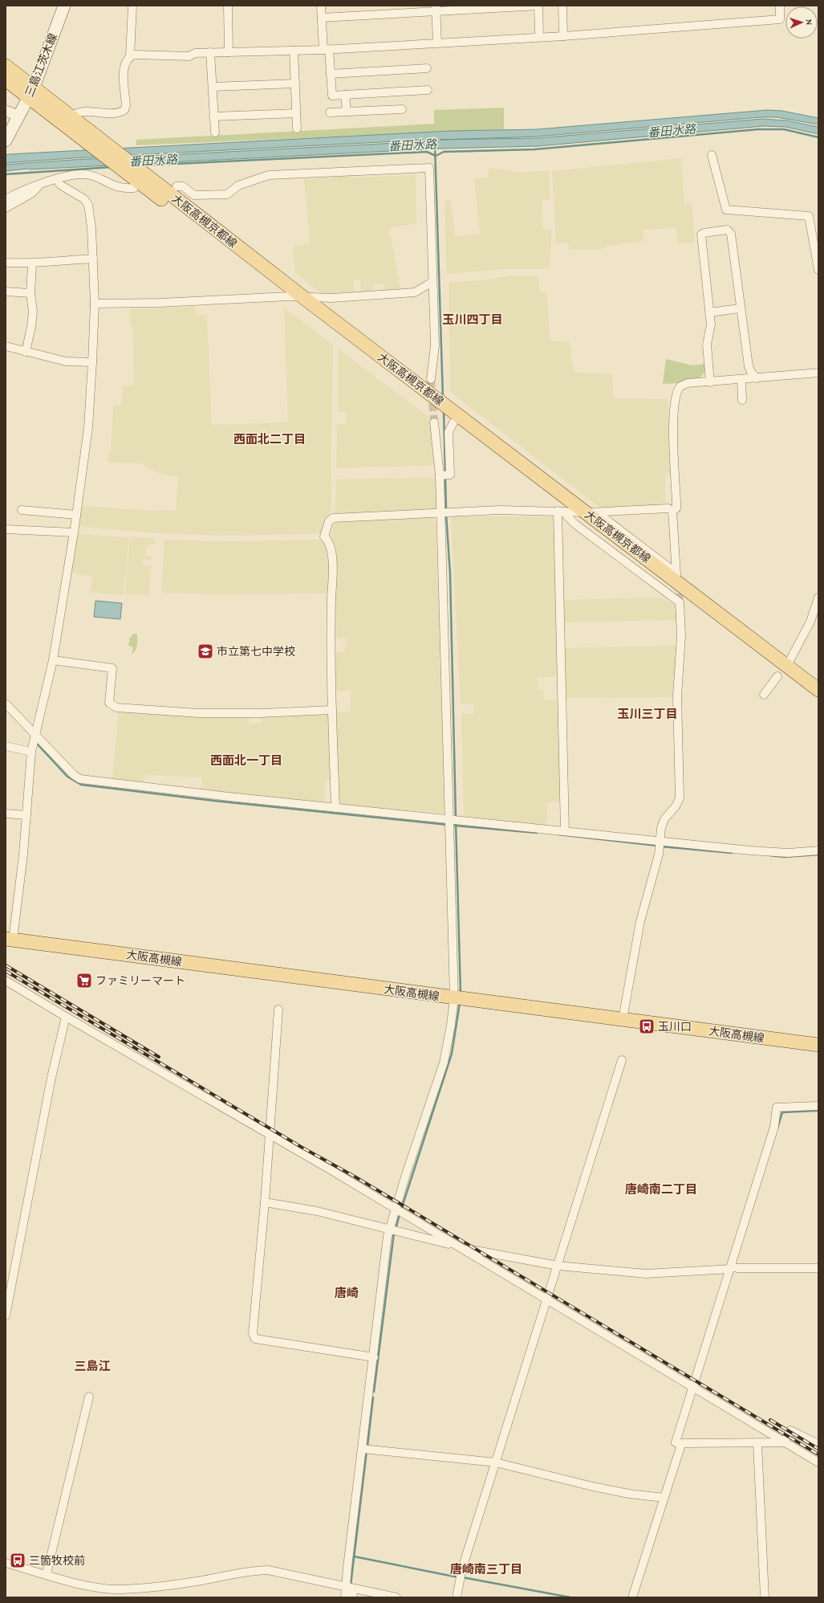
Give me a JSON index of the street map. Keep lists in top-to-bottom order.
{
  "streets": {
    "main road": ["三島江茨木線", "大阪高槻京都線", "大阪高槻線"]
  },
  "crossings": [
    ["三島江茨木線", "大阪高槻京都線"]
  ],
  "districts": [
    "玉川四丁目",
    "西面北二丁目",
    "玉川三丁目",
    "西面北一丁目",
    "唐崎南二丁目",
    "唐崎",
    "三島江",
    "唐崎南三丁目"
  ],
  "water": ["番田水路"],
  "places": {
    "school or university": ["市立第七中学校"],
    "supermarket": ["ファミリーマート"],
    "bus stop": ["玉川口", "三箇牧校前"]
  },
  "north": "right"
}
